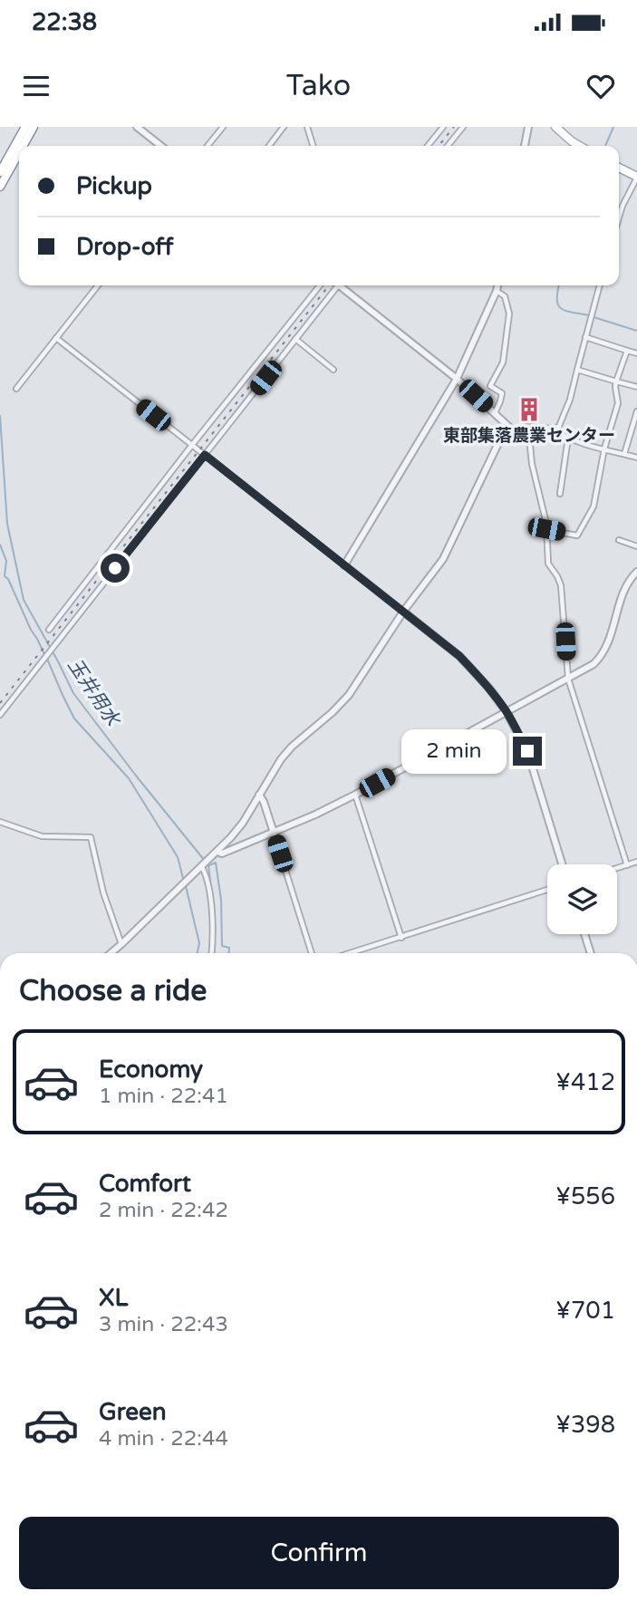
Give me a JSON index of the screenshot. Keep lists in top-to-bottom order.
{
  "water": ["玉井用水"],
  "places": {
    "building": ["東部集落農業センター"]
  },
  "page": {
    "status": "22:38",
    "header": "Tako",
    "banner": ["Pickup", "Drop-off"],
    "bubble": "2 min",
    "heading": "Choose a ride",
    "list": [
      {
        "name": "Economy",
        "note": "1 min · 22:41",
        "value": "¥412"
      },
      {
        "name": "Comfort",
        "note": "2 min · 22:42",
        "value": "¥556"
      },
      {
        "name": "XL",
        "note": "3 min · 22:43",
        "value": "¥701"
      },
      {
        "name": "Green",
        "note": "4 min · 22:44",
        "value": "¥398"
      }
    ],
    "buttons": "Confirm"
  }
}
